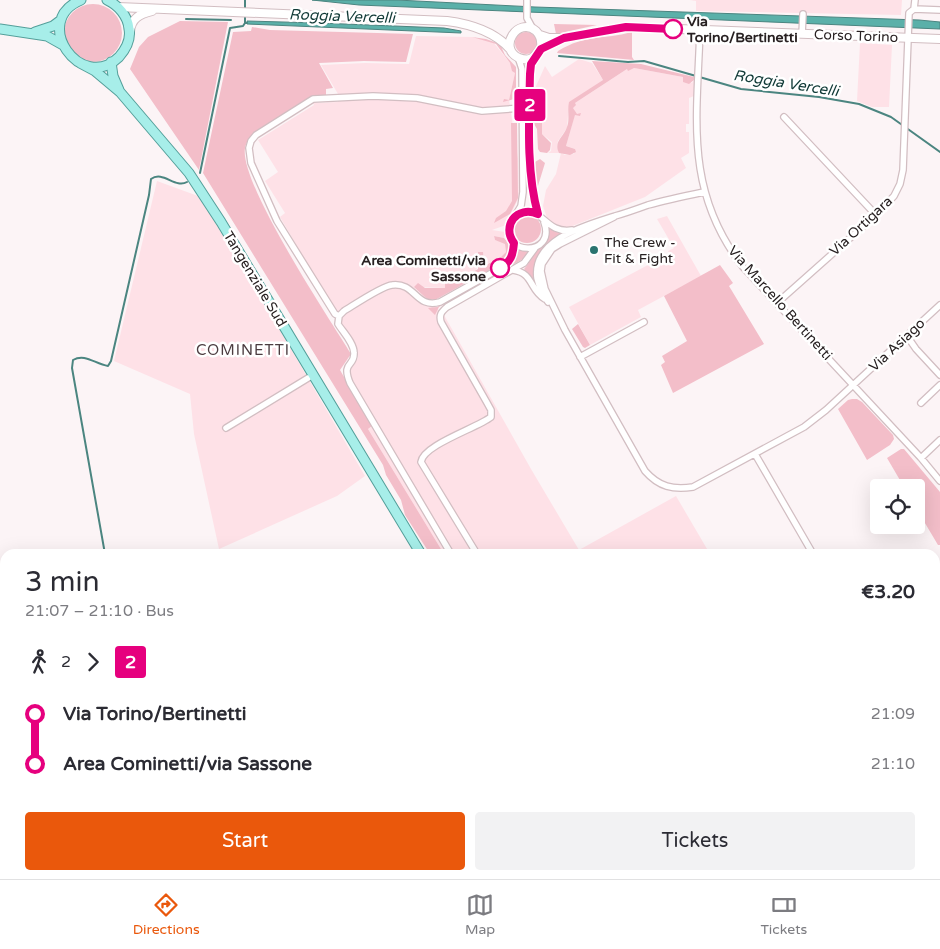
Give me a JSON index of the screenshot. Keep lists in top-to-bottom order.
{
  "streets": {
    "main road": ["Corso Torino", "Tangenziale Sud"],
    "street": ["Via Ortigara", "Via Marcello Bertinetti", "Via Asiago"]
  },
  "crossings": [
    ["Corso Torino", "Via Ortigara"],
    ["Corso Torino", "Via Marcello Bertinetti"],
    ["Via Ortigara", "Via Marcello Bertinetti"],
    ["Via Marcello Bertinetti", "Via Asiago"]
  ],
  "districts": ["COMINETTI"],
  "water": ["Roggia Vercelli"],
  "places": ["Via Torino/Bertinetti", "The Crew - Fit & Fight", "Area Cominetti/via Sassone"],
  "lines": ["bus line 2"],
  "page": {
    "on_map": "2",
    "heading": ["3 min", "21:07 – 21:10 · Bus", "€3.20"],
    "legs": ["2", "2"],
    "list": [
      {
        "name": "Via Torino/Bertinetti",
        "value": "21:09"
      },
      {
        "name": "Area Cominetti/via Sassone",
        "value": "21:10"
      }
    ],
    "buttons": ["Start", "Tickets"],
    "tabs": ["Directions", "Map", "Tickets"]
  }
}
